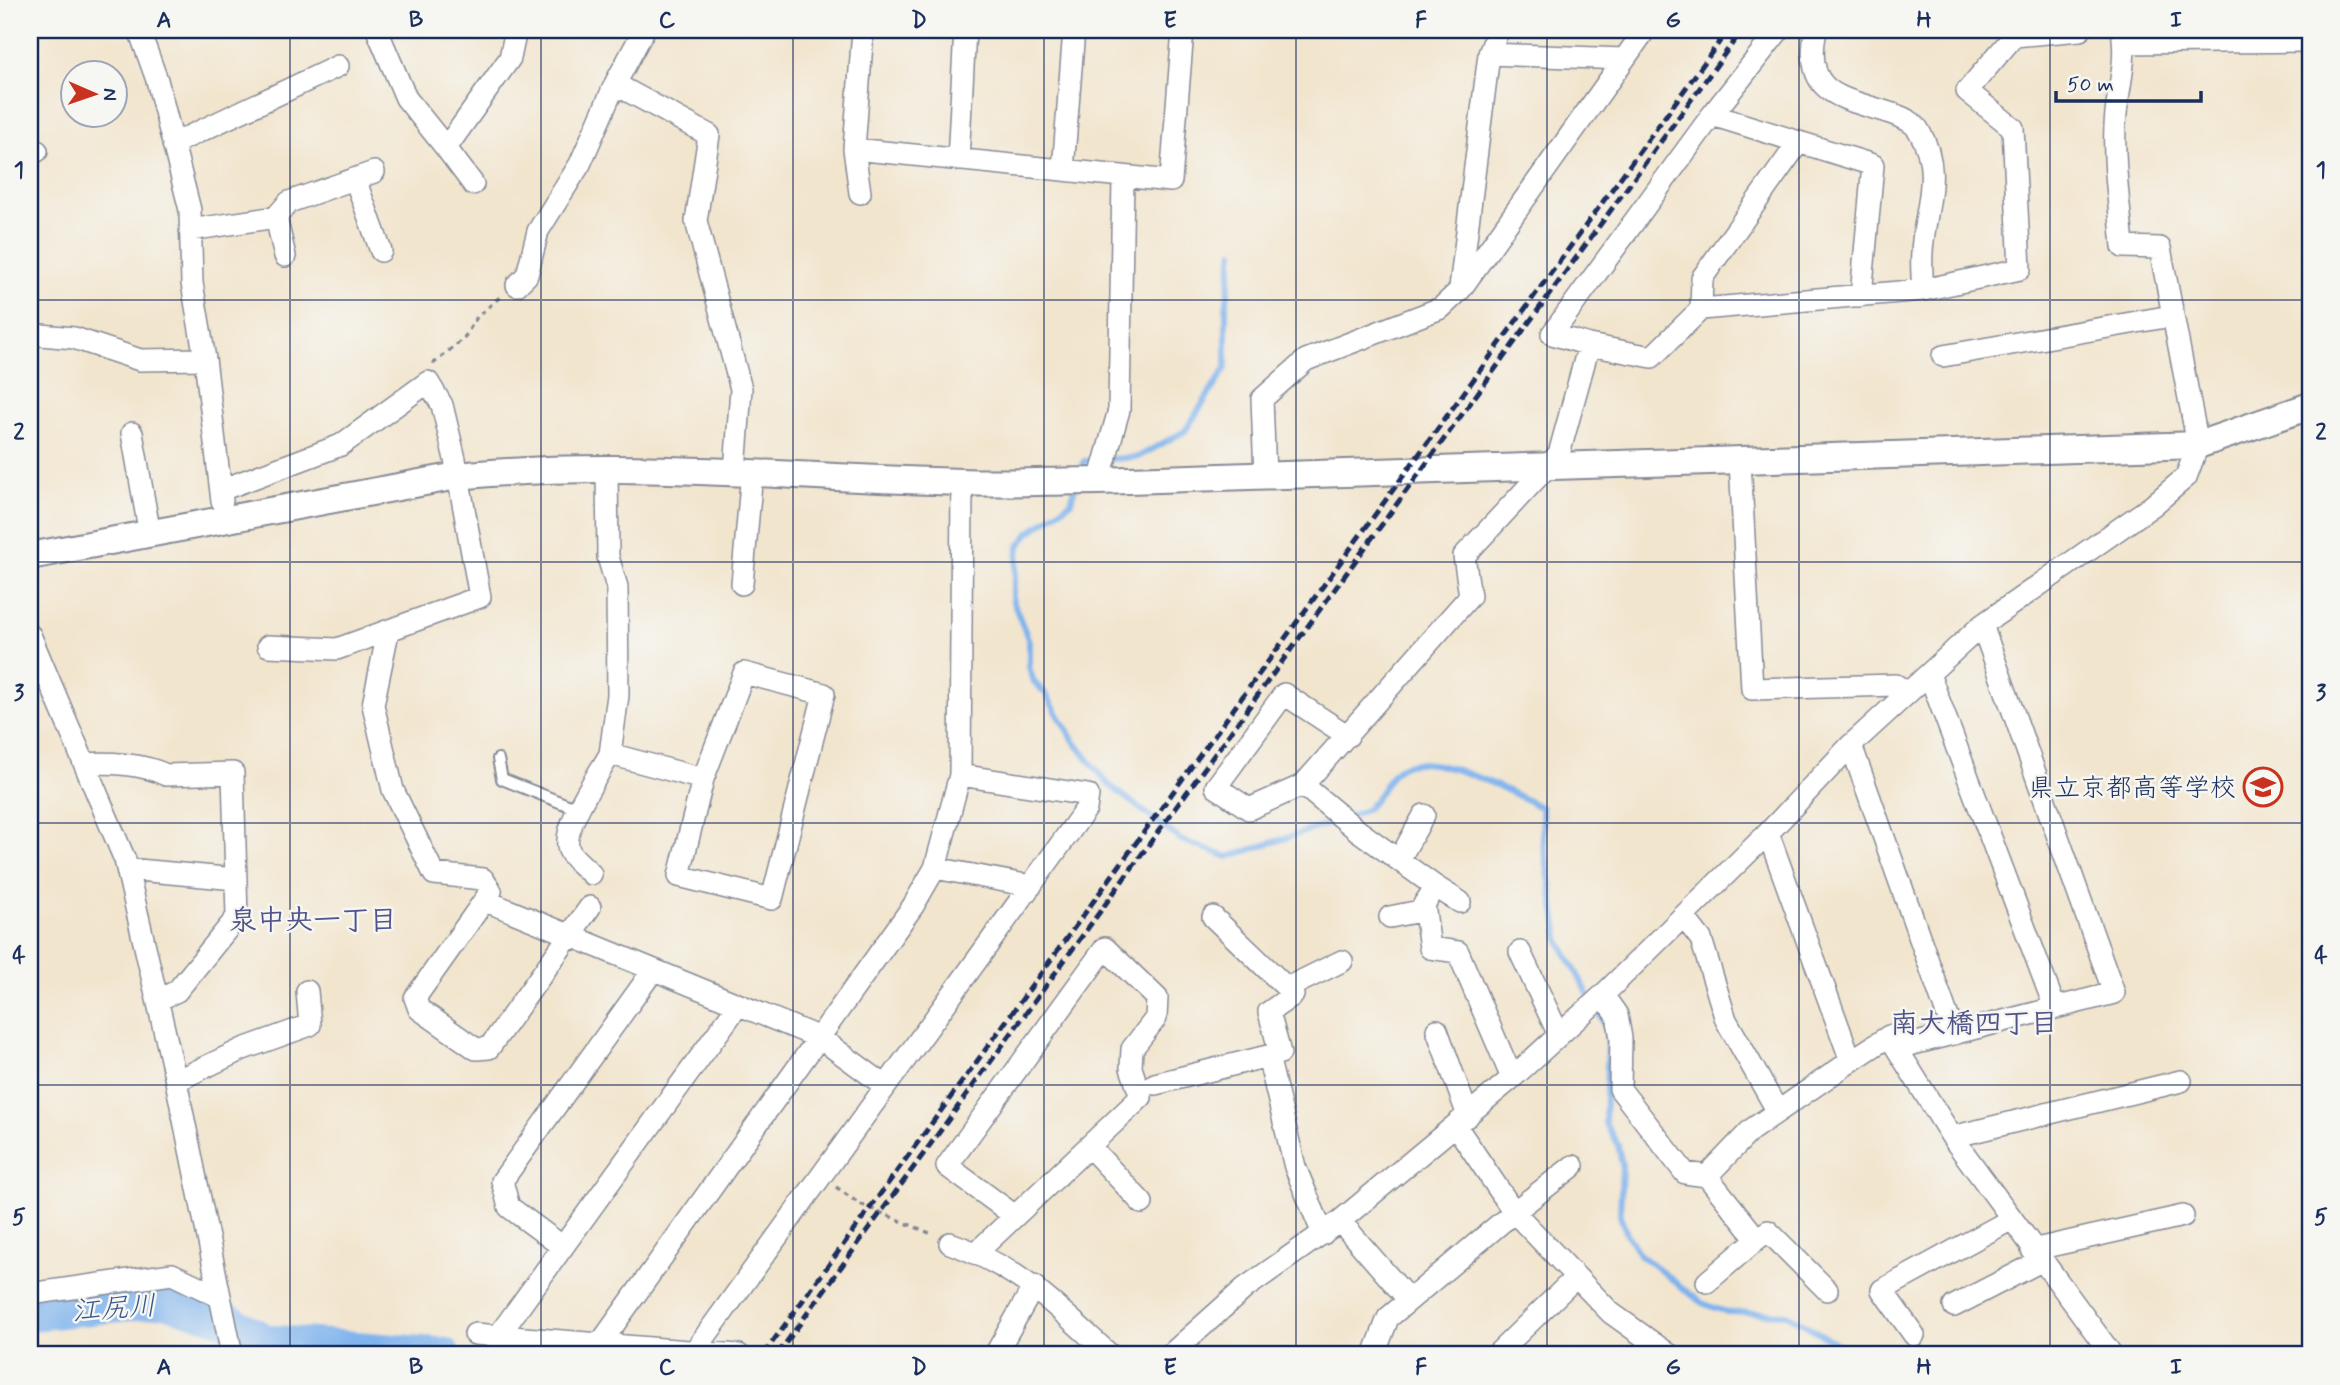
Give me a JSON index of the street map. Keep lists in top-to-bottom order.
{
  "districts": ["泉中央一丁目", "南大橋四丁目"],
  "water": ["江尻川"],
  "places": {
    "school or university": ["県立京都高等学校"]
  },
  "scale_bar": "50 m",
  "north": "right",
  "grid": {
    "columns": [
      "A",
      "B",
      "C",
      "D",
      "E",
      "F",
      "G",
      "H",
      "I"
    ],
    "rows": [
      "1",
      "2",
      "3",
      "4",
      "5"
    ]
  }
}
